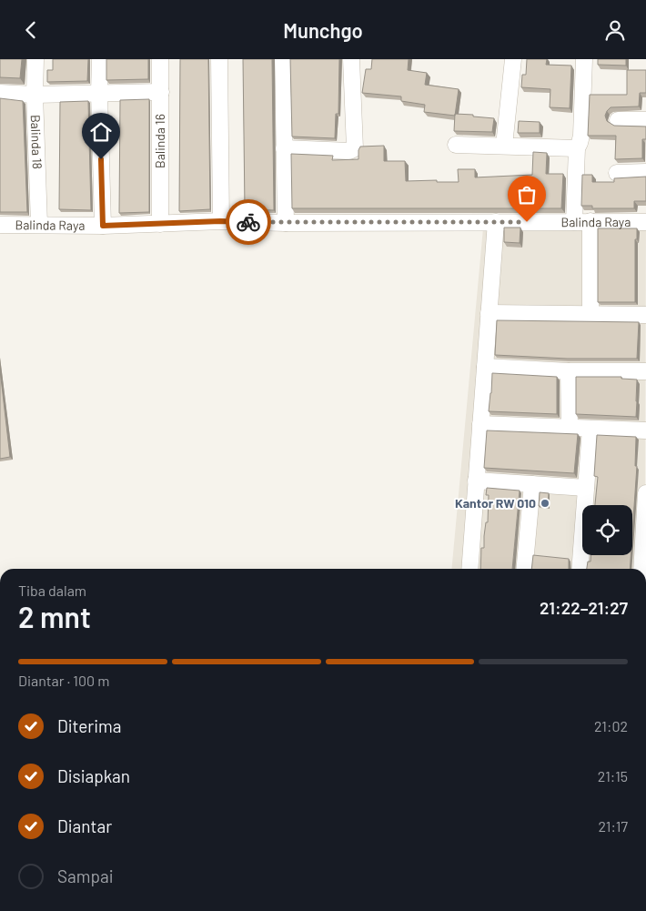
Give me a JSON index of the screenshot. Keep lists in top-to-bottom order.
{
  "streets": {
    "street": ["Balinda 16", "Balinda 18", "Balinda Raya"]
  },
  "crossings": [
    ["Balinda 16", "Balinda Raya"],
    ["Balinda 18", "Balinda Raya"]
  ],
  "places": ["Kantor RW 010"],
  "page": {
    "header": "Munchgo",
    "heading": ["2 mnt", "Tiba dalam", "21:22–21:27"],
    "bar": "Diantar · 100 m",
    "list": [
      ["Diterima", "21:02"],
      ["Disiapkan", "21:15"],
      ["Diantar", "21:17"],
      "Sampai"
    ]
  }
}
